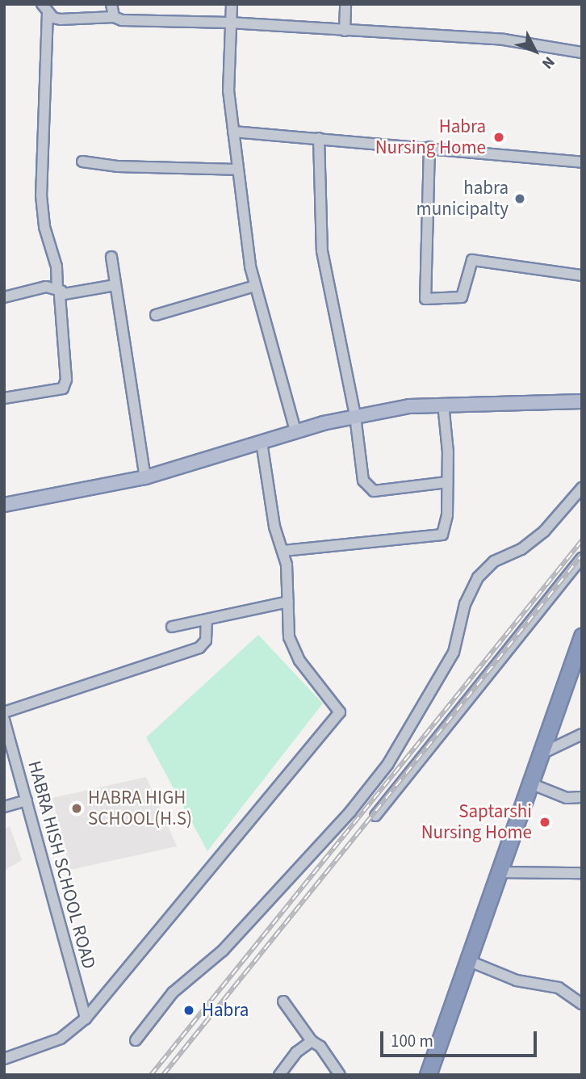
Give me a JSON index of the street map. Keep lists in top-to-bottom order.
{
  "streets": {
    "street": ["HABRA HISH SCHOOL ROAD"]
  },
  "places": [
    "Habra Nursing Home",
    "habra municipalty",
    "HABRA HIGH SCHOOL(H.S)",
    "Saptarshi Nursing Home",
    "Habra"
  ],
  "scale_bar": "100 m",
  "north": "bottom right"
}
